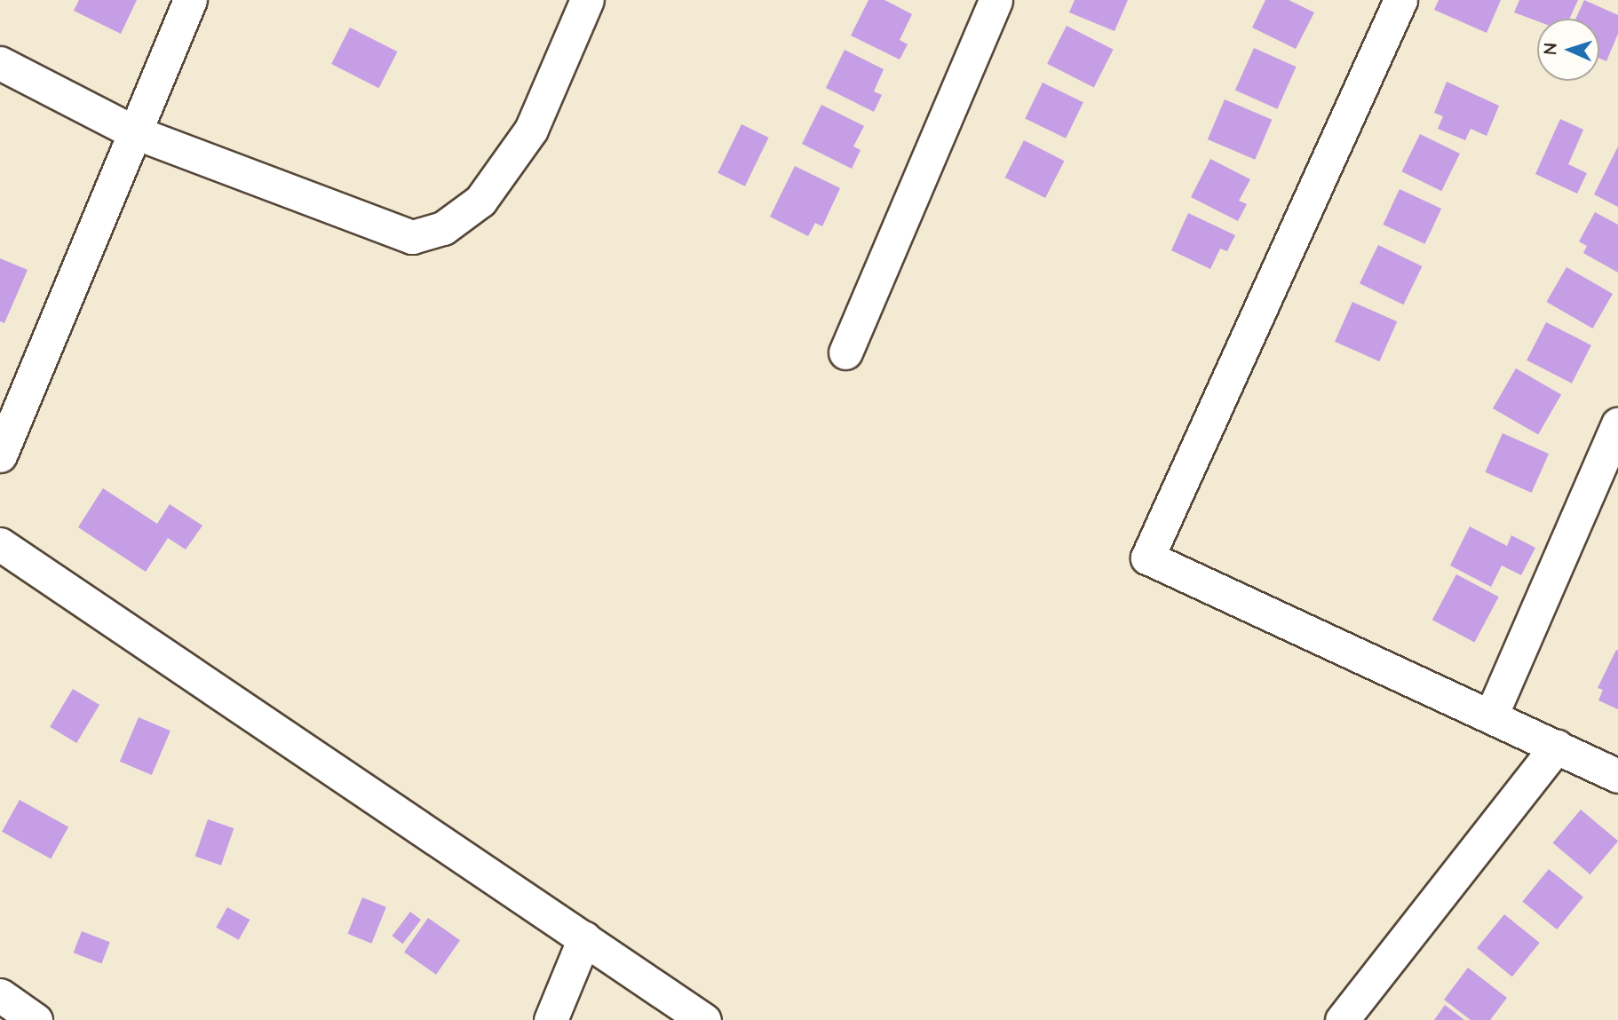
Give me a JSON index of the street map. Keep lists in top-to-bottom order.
{
  "north": "left"
}
